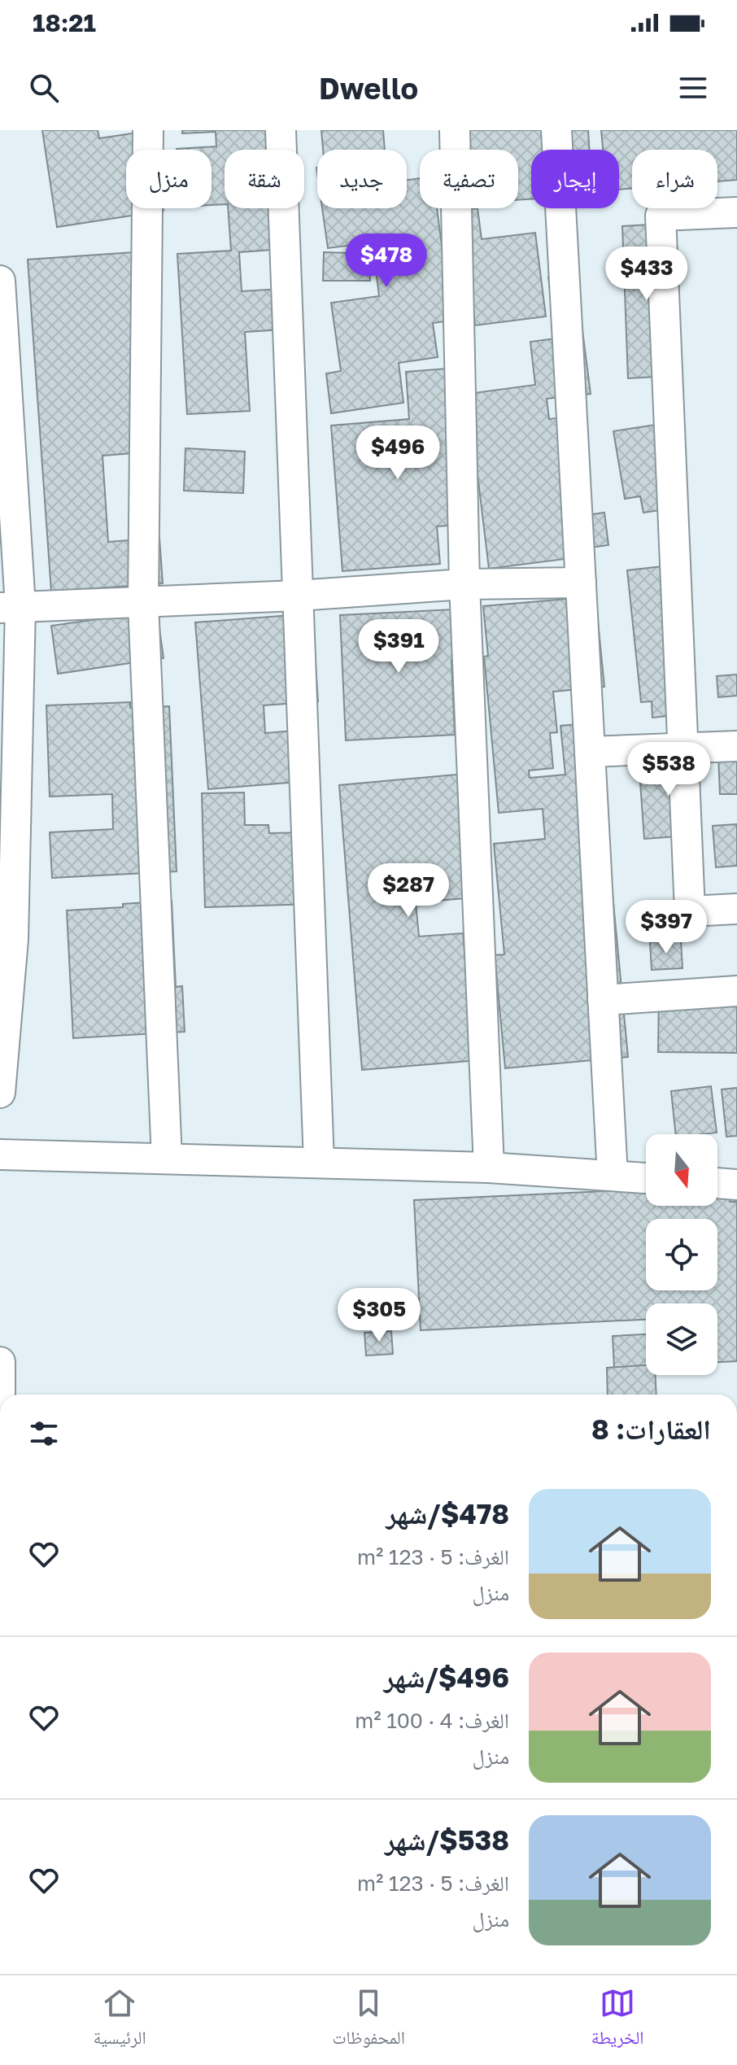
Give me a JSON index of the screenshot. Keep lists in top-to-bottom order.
{
  "north": "bottom",
  "page": {
    "status": "18:21",
    "header": "Dwello",
    "chip": [
      "شراء",
      "إيجار",
      "تصفية",
      "جديد",
      "شقة",
      "منزل"
    ],
    "price": [
      "$478",
      "$433",
      "$496",
      "$391",
      "$538",
      "$287",
      "$397",
      "$305"
    ],
    "heading": "العقارات: 8",
    "list": [
      {
        "name": "$478/شهر",
        "note": "الغرف: 5 · 123 m² · منزل"
      },
      {
        "name": "$496/شهر",
        "note": "الغرف: 4 · 100 m² · منزل"
      },
      {
        "name": "$538/شهر",
        "note": "الغرف: 5 · 123 m² · منزل"
      }
    ],
    "tabs": ["الخريطة", "المحفوظات", "الرئيسية"]
  }
}
